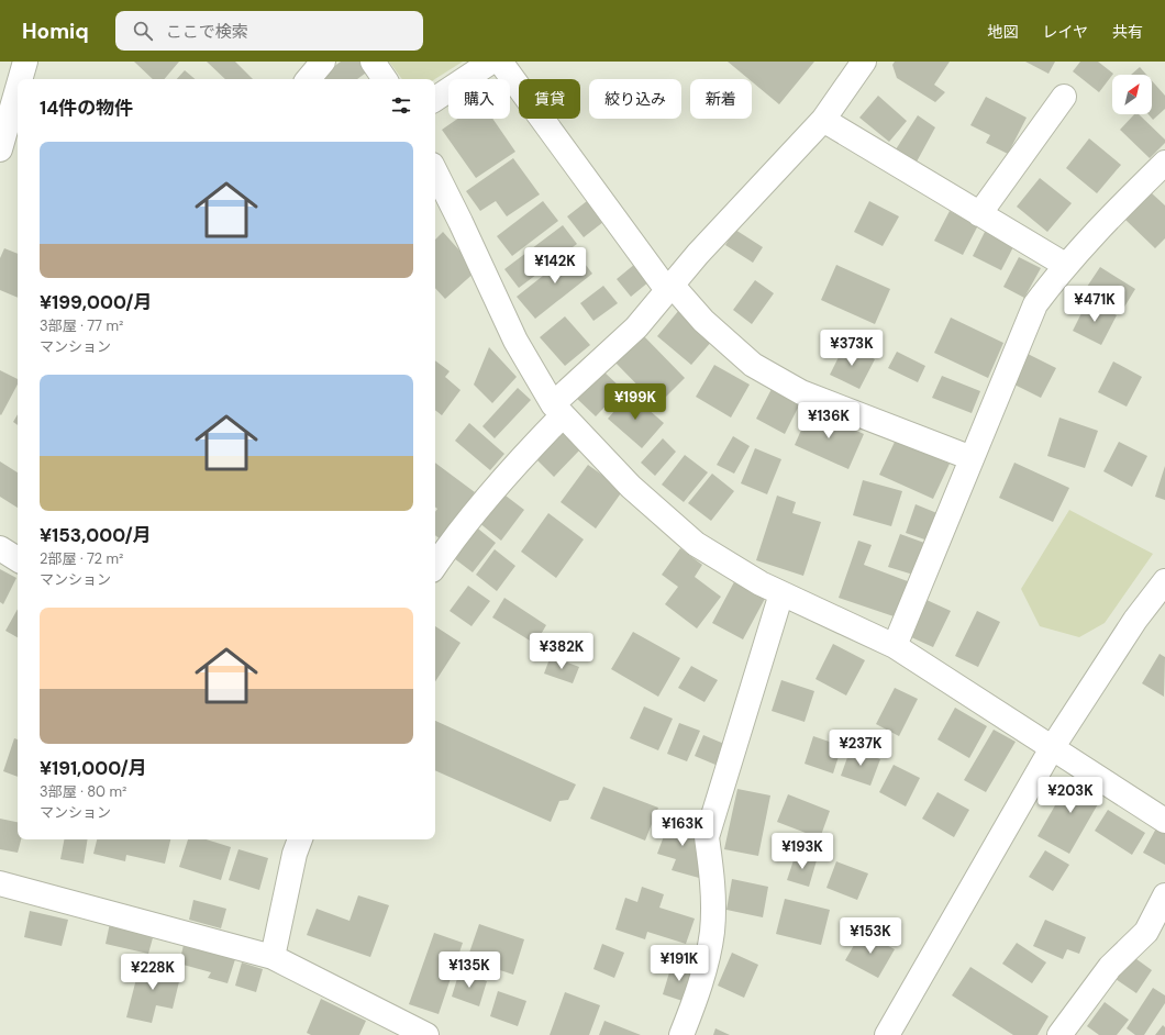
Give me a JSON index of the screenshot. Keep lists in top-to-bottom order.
{
  "north": "top right",
  "page": {
    "header": "Homiq",
    "search": "ここで検索",
    "nav": ["地図", "レイヤ", "共有"],
    "chip": [
      "購入",
      "賃貸",
      "絞り込み",
      "新着"
    ],
    "heading": "14件の物件",
    "list": [
      {
        "name": "¥199,000/月",
        "note": "3部屋 · 77 m² · マンション"
      },
      {
        "name": "¥153,000/月",
        "note": "2部屋 · 72 m² · マンション"
      },
      {
        "name": "¥191,000/月",
        "note": "3部屋 · 80 m² · マンション"
      }
    ],
    "price": [
      "¥142K",
      "¥471K",
      "¥373K",
      "¥199K",
      "¥136K",
      "¥382K",
      "¥237K",
      "¥203K",
      "¥163K",
      "¥193K",
      "¥153K",
      "¥191K",
      "¥135K",
      "¥228K"
    ]
  }
}
